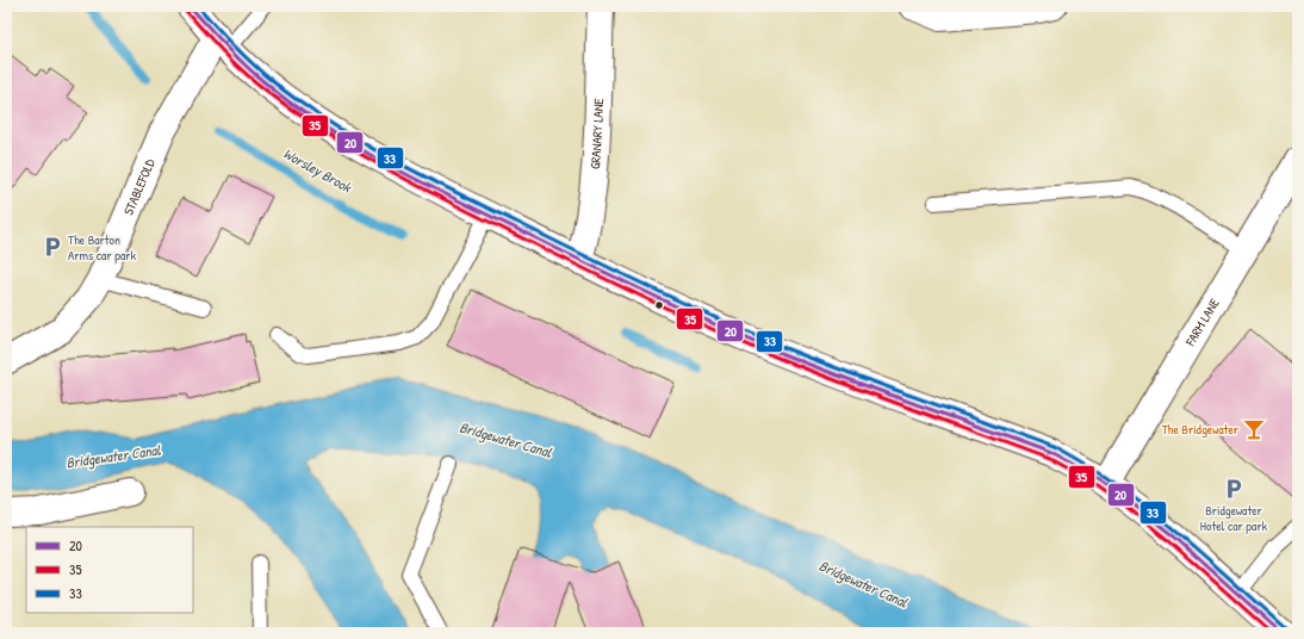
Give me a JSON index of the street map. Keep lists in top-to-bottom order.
{
  "streets": {
    "street": ["GRANARY LANE", "STABLEFOLD", "FARM LANE"]
  },
  "water": ["Worsley Brook", "Bridgewater Canal"],
  "places": {
    "parking": ["The Barton Arms car park", "Bridgewater Hotel car park"],
    "bar": ["The Bridgewater"]
  },
  "lines": ["transit line 20", "transit line 33", "transit line 35"],
  "legend": ["20", "35", "33"]
}
